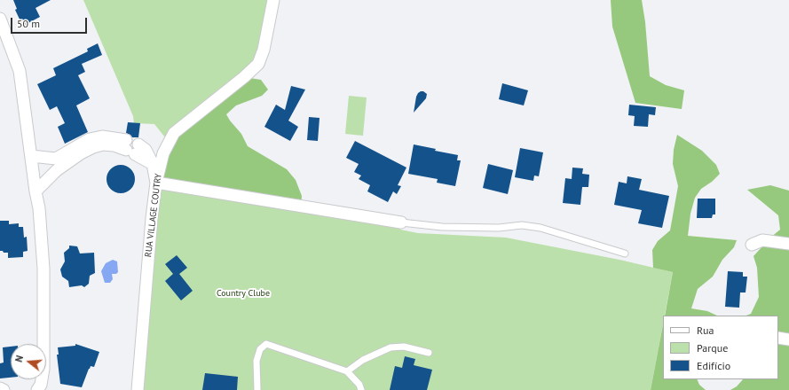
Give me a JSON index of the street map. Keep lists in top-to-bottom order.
{
  "streets": {
    "street": ["RUA VILLAGE COUTRY"]
  },
  "parks": ["Country Clube"],
  "legend": ["Rua", "Parque", "Edifício"],
  "scale_bar": "50 m",
  "north": "left"
}
